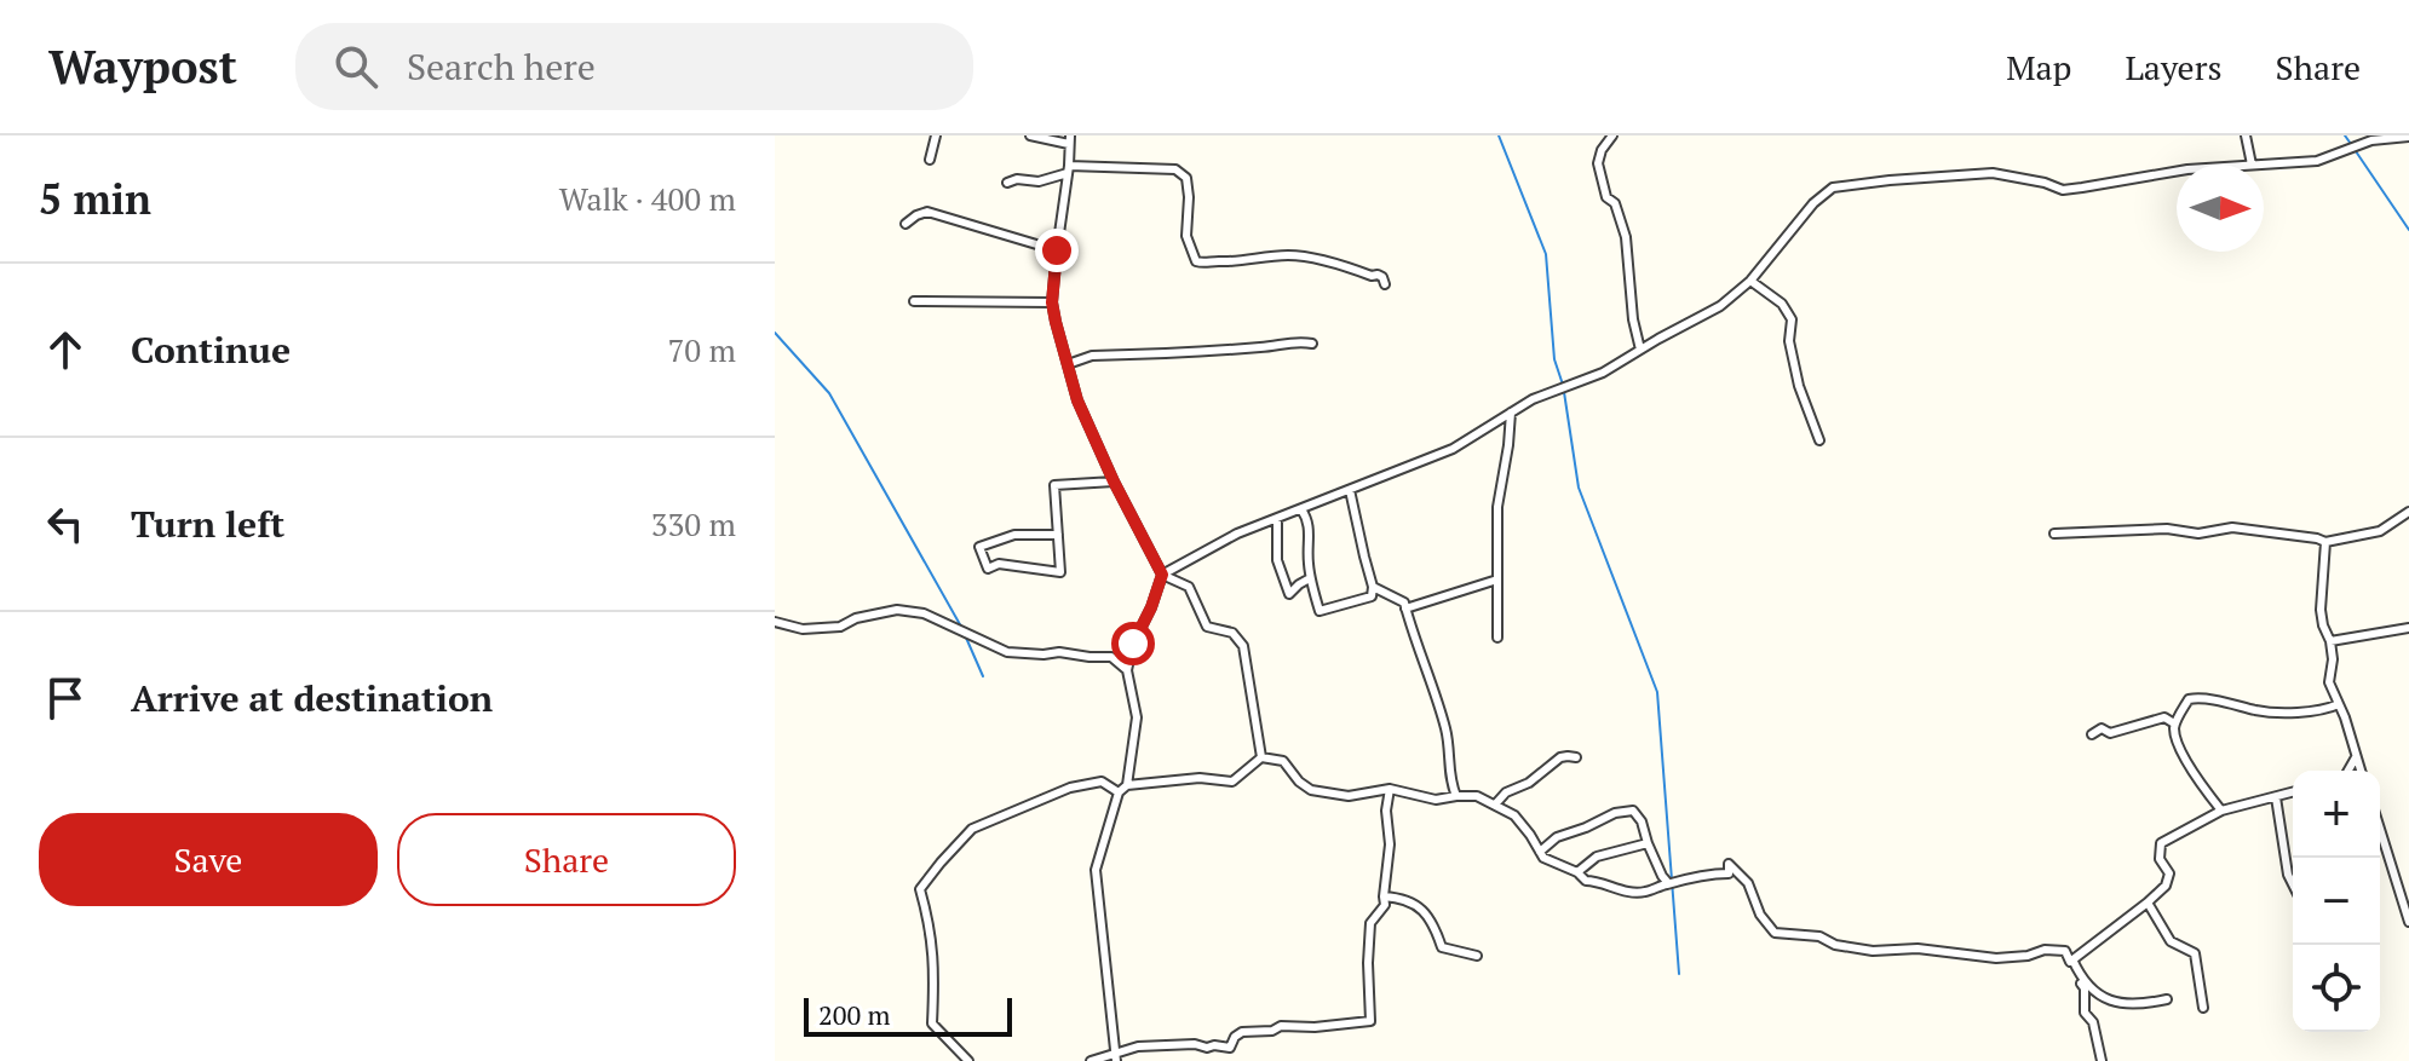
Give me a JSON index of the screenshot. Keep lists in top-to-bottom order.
{
  "scale_bar": "200 m",
  "north": "right",
  "page": {
    "header": "Waypost",
    "search": "Search here",
    "nav": ["Map", "Layers", "Share"],
    "heading": ["5 min", "Walk · 400 m"],
    "list": [
      ["Continue", "70 m"],
      ["Turn left", "330 m"],
      "Arrive at destination"
    ],
    "map_buttons": ["+", "−"],
    "buttons": ["Save", "Share"],
    "scale": "200 m"
  }
}
